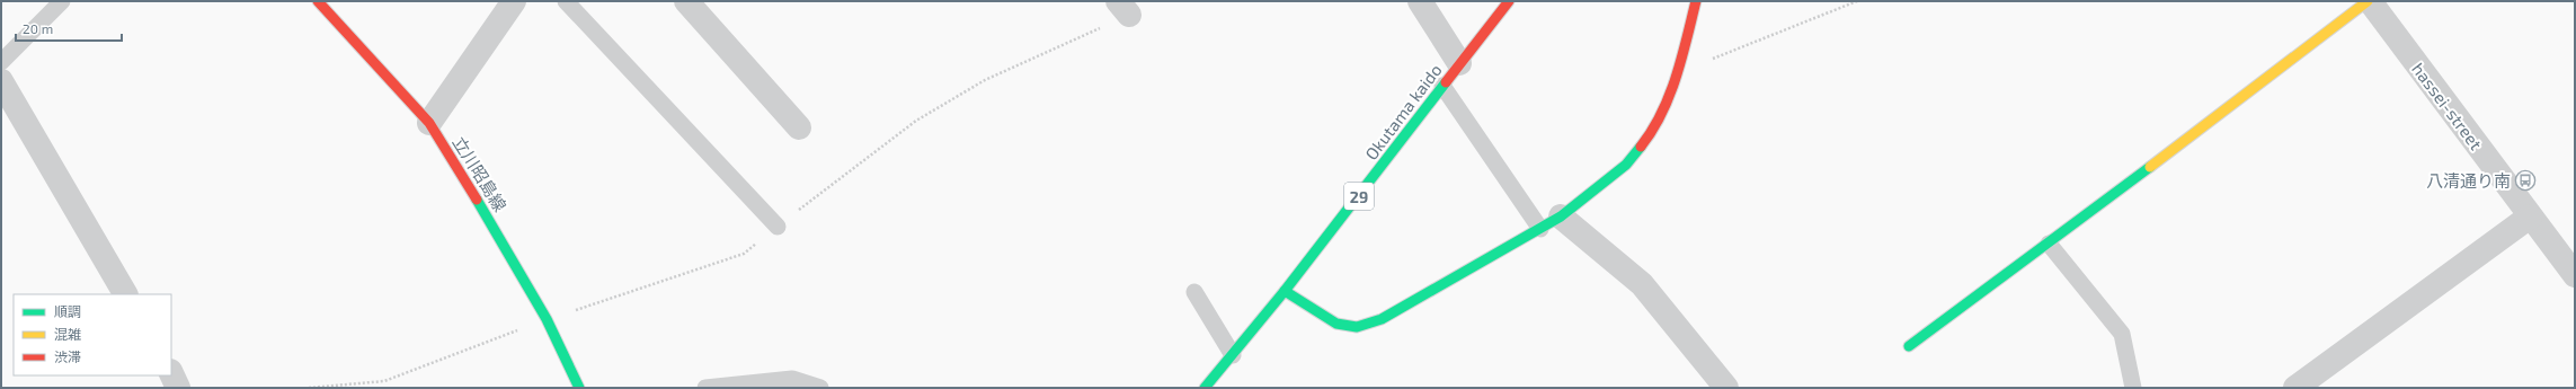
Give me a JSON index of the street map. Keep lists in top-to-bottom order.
{
  "streets": {
    "street": [
      "hassei-street",
      "Okutama kaido",
      "立川昭島線",
      "29"
    ]
  },
  "places": {
    "bus stop": ["八清通り南"]
  },
  "legend": ["順調", "混雑", "渋滞"],
  "scale_bar": "20 m"
}
